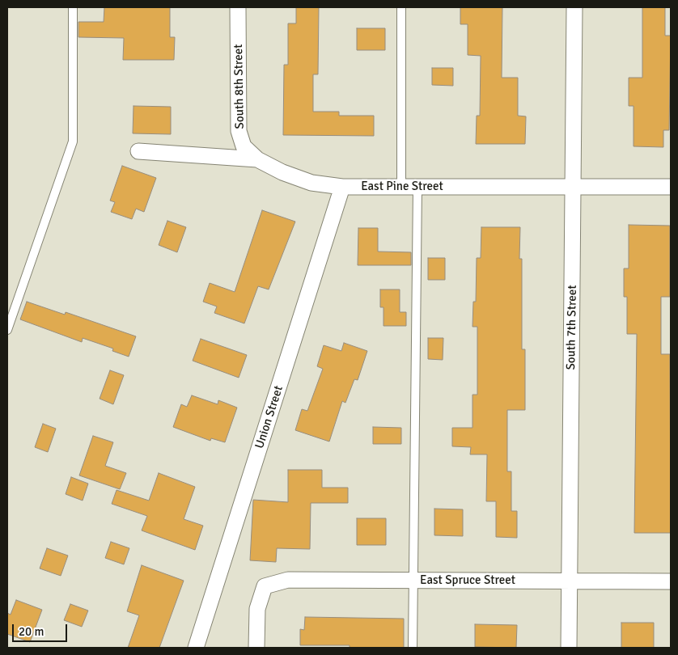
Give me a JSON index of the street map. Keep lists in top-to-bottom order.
{
  "streets": {
    "street": [
      "South 8th Street",
      "East Pine Street",
      "South 7th Street",
      "Union Street",
      "East Spruce Street"
    ]
  },
  "crossings": [
    ["South 8th Street", "East Pine Street"],
    ["East Pine Street", "South 7th Street"],
    ["East Pine Street", "Union Street"],
    ["South 7th Street", "East Spruce Street"]
  ],
  "scale_bar": "20 m"
}
